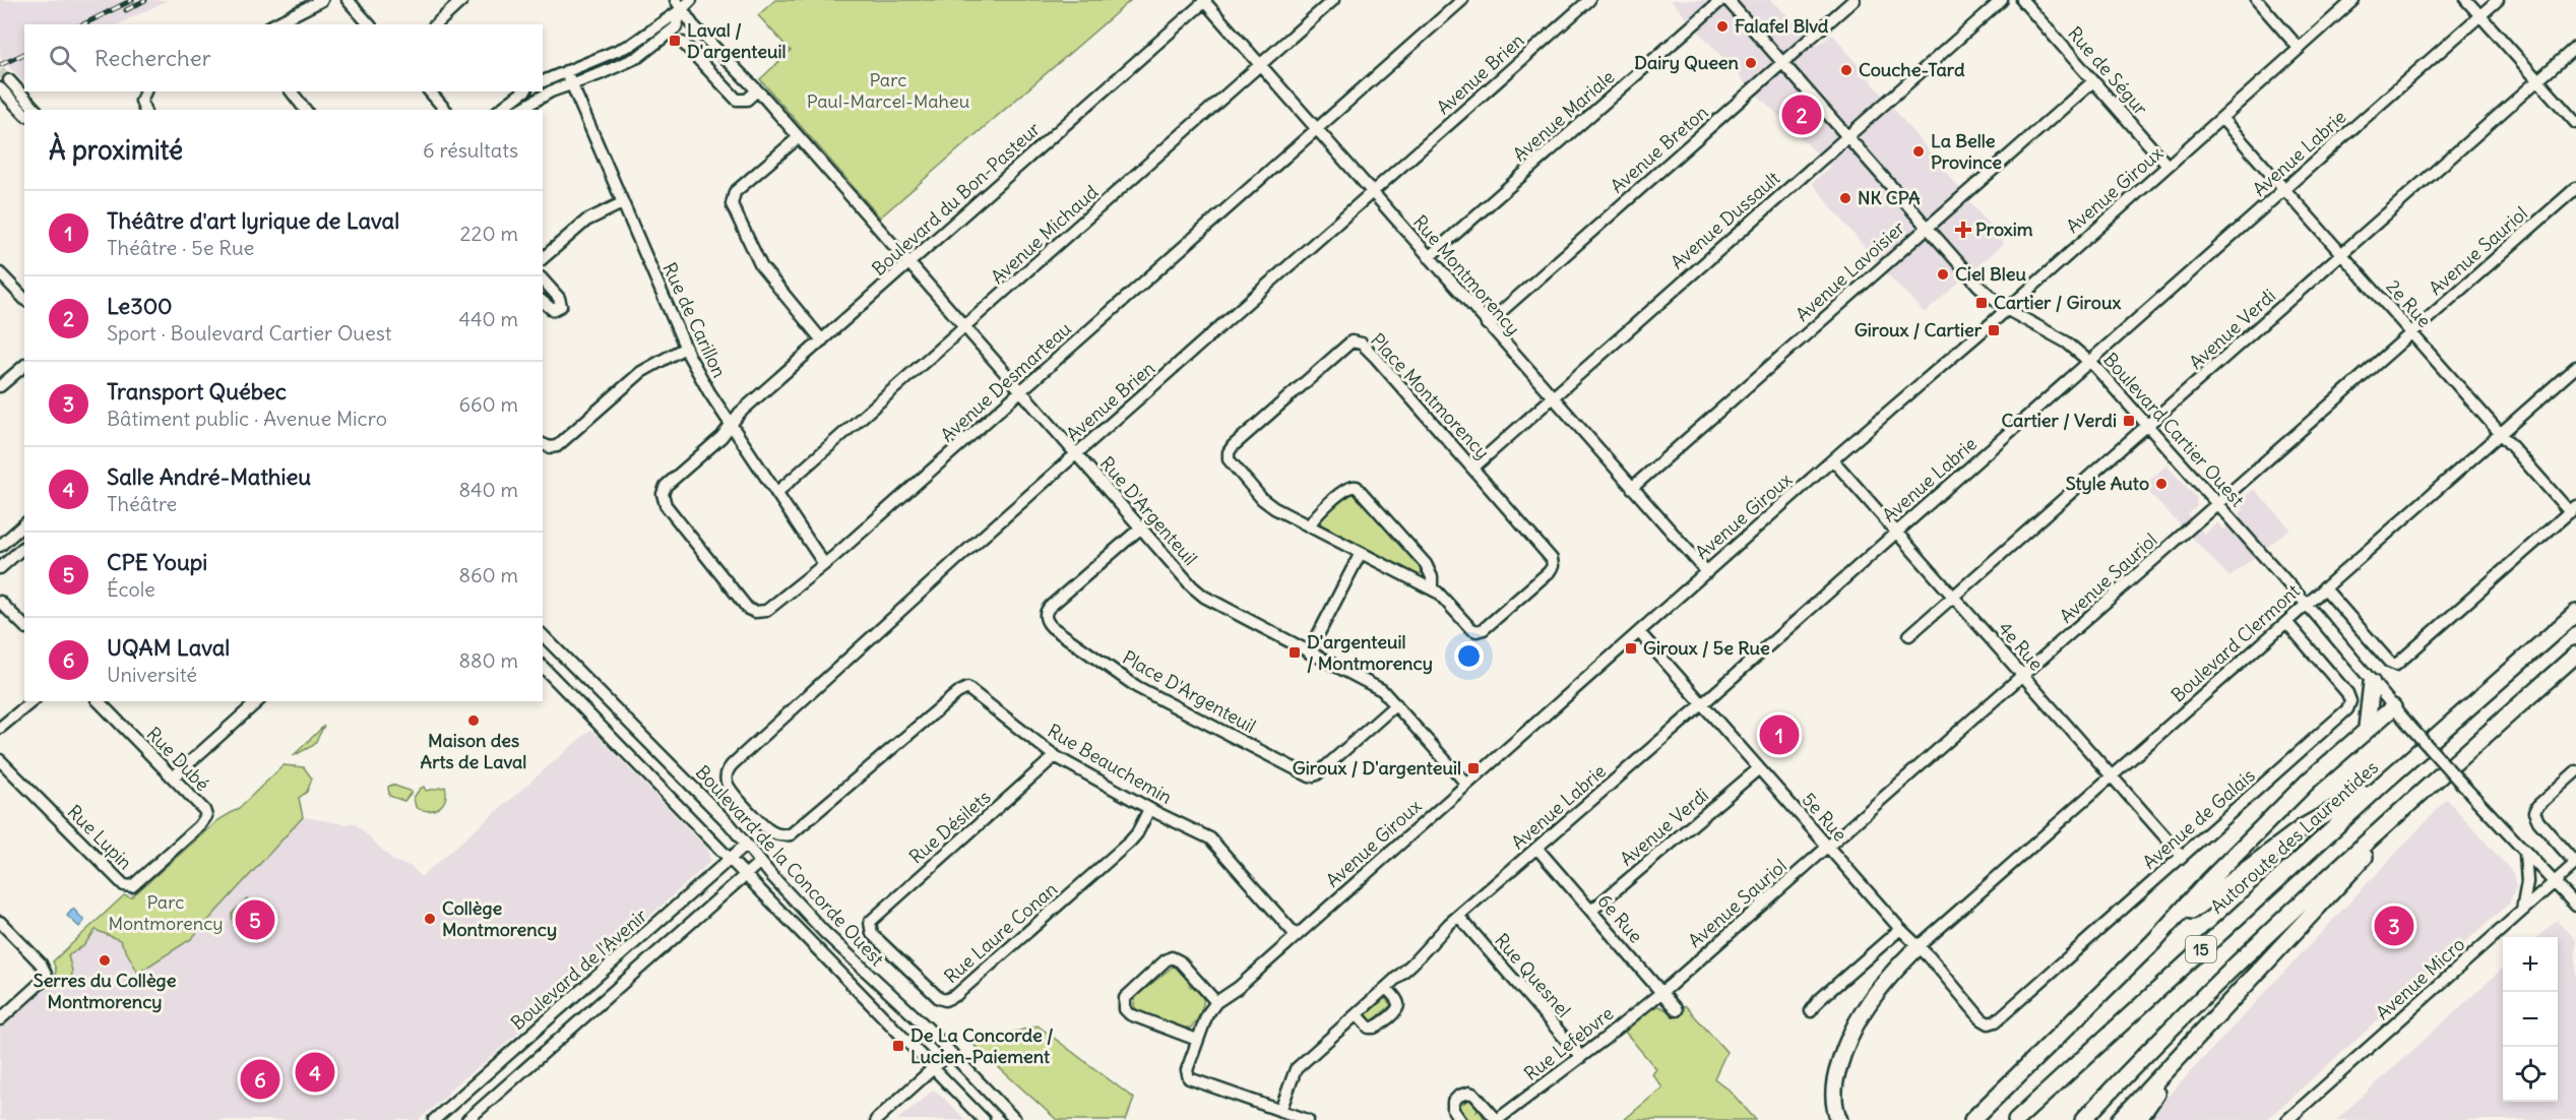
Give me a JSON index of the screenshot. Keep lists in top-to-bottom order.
{
  "streets": {
    "highway": ["Autoroute des Laurentides", "15"],
    "street": [
      "Rue de Ségur",
      "Avenue Brien",
      "Avenue Mariale",
      "Avenue Breton",
      "Avenue Labrie",
      "Avenue Giroux",
      "Boulevard du Bon-Pasteur",
      "Avenue Dussault",
      "Avenue Michaud",
      "Avenue Sauriol",
      "Avenue Lavoisier",
      "Rue Montmorency",
      "2e Rue",
      "Rue de Carillon",
      "Avenue Verdi",
      "Avenue Desmarteau",
      "Place Montmorency",
      "Boulevard Cartier Ouest",
      "Rue D'Argenteuil",
      "Boulevard Clermont",
      "4e Rue",
      "Place D'Argenteuil",
      "Rue Dubé",
      "Rue Beauchemin",
      "5e Rue",
      "Avenue de Galais",
      "Rue Désilets",
      "Rue Lupin",
      "Boulevard de la Concorde Ouest",
      "6e Rue",
      "Rue Laure Conan",
      "Boulevard de l'Avenir",
      "Rue Quesnel",
      "Avenue Micro",
      "Rue Lefebvre"
    ]
  },
  "crossings": [
    ["Rue de Ségur", "Avenue Giroux"],
    ["Rue de Ségur", "Avenue Lavoisier"],
    ["Avenue Brien", "Rue Montmorency"],
    ["Avenue Brien", "Rue D'Argenteuil"],
    ["Avenue Brien", "Rue Beauchemin"],
    ["Avenue Mariale", "Rue Montmorency"],
    ["Avenue Breton", "Rue Montmorency"],
    ["Avenue Breton", "Boulevard Cartier Ouest"],
    ["Avenue Labrie", "Avenue Giroux"],
    ["Avenue Labrie", "2e Rue"],
    ["Avenue Labrie", "Boulevard Cartier Ouest"],
    ["Avenue Labrie", "4e Rue"],
    ["Avenue Labrie", "5e Rue"],
    ["Avenue Labrie", "6e Rue"],
    ["Avenue Labrie", "Rue Quesnel"],
    ["Avenue Giroux", "Rue Montmorency"],
    ["Avenue Giroux", "2e Rue"],
    ["Avenue Giroux", "Boulevard Cartier Ouest"],
    ["Avenue Giroux", "Rue D'Argenteuil"],
    ["Avenue Giroux", "4e Rue"],
    ["Avenue Giroux", "Rue Beauchemin"],
    ["Avenue Giroux", "5e Rue"],
    ["Boulevard du Bon-Pasteur", "Rue Montmorency"],
    ["Boulevard du Bon-Pasteur", "Rue de Carillon"],
    ["Boulevard du Bon-Pasteur", "Avenue Desmarteau"],
    ["Boulevard du Bon-Pasteur", "Rue D'Argenteuil"],
    ["Avenue Dussault", "Rue Montmorency"],
    ["Avenue Dussault", "Place Montmorency"],
    ["Avenue Dussault", "Boulevard Cartier Ouest"],
    ["Avenue Michaud", "Rue Montmorency"],
    ["Avenue Michaud", "Rue de Carillon"],
    ["Avenue Michaud", "Rue D'Argenteuil"],
    ["Avenue Sauriol", "2e Rue"],
    ["Avenue Sauriol", "Boulevard Cartier Ouest"],
    ["Avenue Sauriol", "4e Rue"],
    ["Avenue Sauriol", "5e Rue"],
    ["Avenue Sauriol", "6e Rue"],
    ["Avenue Sauriol", "Rue Lefebvre"],
    ["Avenue Lavoisier", "Rue Montmorency"],
    ["Avenue Lavoisier", "Boulevard Cartier Ouest"],
    ["Rue Montmorency", "Avenue Desmarteau"],
    ["2e Rue", "Avenue Verdi"],
    ["2e Rue", "Boulevard Clermont"],
    ["Rue de Carillon", "Avenue Desmarteau"],
    ["Avenue Verdi", "Boulevard Cartier Ouest"],
    ["Avenue Verdi", "4e Rue"],
    ["Avenue Verdi", "5e Rue"],
    ["Avenue Verdi", "6e Rue"],
    ["Avenue Desmarteau", "Rue D'Argenteuil"],
    ["Boulevard Cartier Ouest", "Boulevard Clermont"],
    ["Boulevard Cartier Ouest", "Avenue Micro"],
    ["Rue D'Argenteuil", "Place D'Argenteuil"],
    ["Boulevard Clermont", "4e Rue"],
    ["Boulevard Clermont", "5e Rue"],
    ["Boulevard Clermont", "Avenue de Galais"],
    ["4e Rue", "Avenue de Galais"],
    ["Rue Dubé", "Rue Lupin"],
    ["Rue Beauchemin", "Rue Désilets"],
    ["Rue Beauchemin", "Rue Laure Conan"],
    ["5e Rue", "Avenue de Galais"],
    ["Rue Désilets", "Rue Laure Conan"],
    ["Boulevard de la Concorde Ouest", "Boulevard de l'Avenir"],
    ["6e Rue", "Rue Lefebvre"],
    ["Rue Quesnel", "Rue Lefebvre"]
  ],
  "parks": ["Parc Paul-Marcel-Maheu", "Parc Montmorency"],
  "places": {
    "other": [
      "Falafel Blvd",
      "Dairy Queen",
      "Couche-Tard",
      "La Belle Province",
      "NK CPA",
      "Ciel Bleu",
      "Style Auto",
      "Maison des Arts de Laval",
      "Collège Montmorency",
      "Serres du Collège Montmorency"
    ],
    "transit": [
      "Laval / D'argenteuil",
      "Cartier / Giroux",
      "Giroux / Cartier",
      "Cartier / Verdi",
      "Giroux / 5e Rue",
      "D'argenteuil / Montmorency",
      "Giroux / D'argenteuil",
      "De La Concorde / Lucien-Paiement"
    ],
    "health": ["Proxim"]
  },
  "page": {
    "search": "Rechercher",
    "pins": [
      "2",
      "1",
      "5",
      "3",
      "4",
      "6"
    ],
    "heading": ["À proximité", "6 résultats"],
    "list": [
      {
        "mark": "1",
        "name": "Théâtre d'art lyrique de Laval",
        "note": "Théâtre · 5e Rue",
        "value": "220 m"
      },
      {
        "mark": "2",
        "name": "Le300",
        "note": "Sport · Boulevard Cartier Ouest",
        "value": "440 m"
      },
      {
        "mark": "3",
        "name": "Transport Québec",
        "note": "Bâtiment public · Avenue Micro",
        "value": "660 m"
      },
      {
        "mark": "4",
        "name": "Salle André-Mathieu",
        "note": "Théâtre",
        "value": "840 m"
      },
      {
        "mark": "5",
        "name": "CPE Youpi",
        "note": "École",
        "value": "860 m"
      },
      {
        "mark": "6",
        "name": "UQAM Laval",
        "note": "Université",
        "value": "880 m"
      }
    ],
    "map_buttons": ["+", "−"]
  }
}
